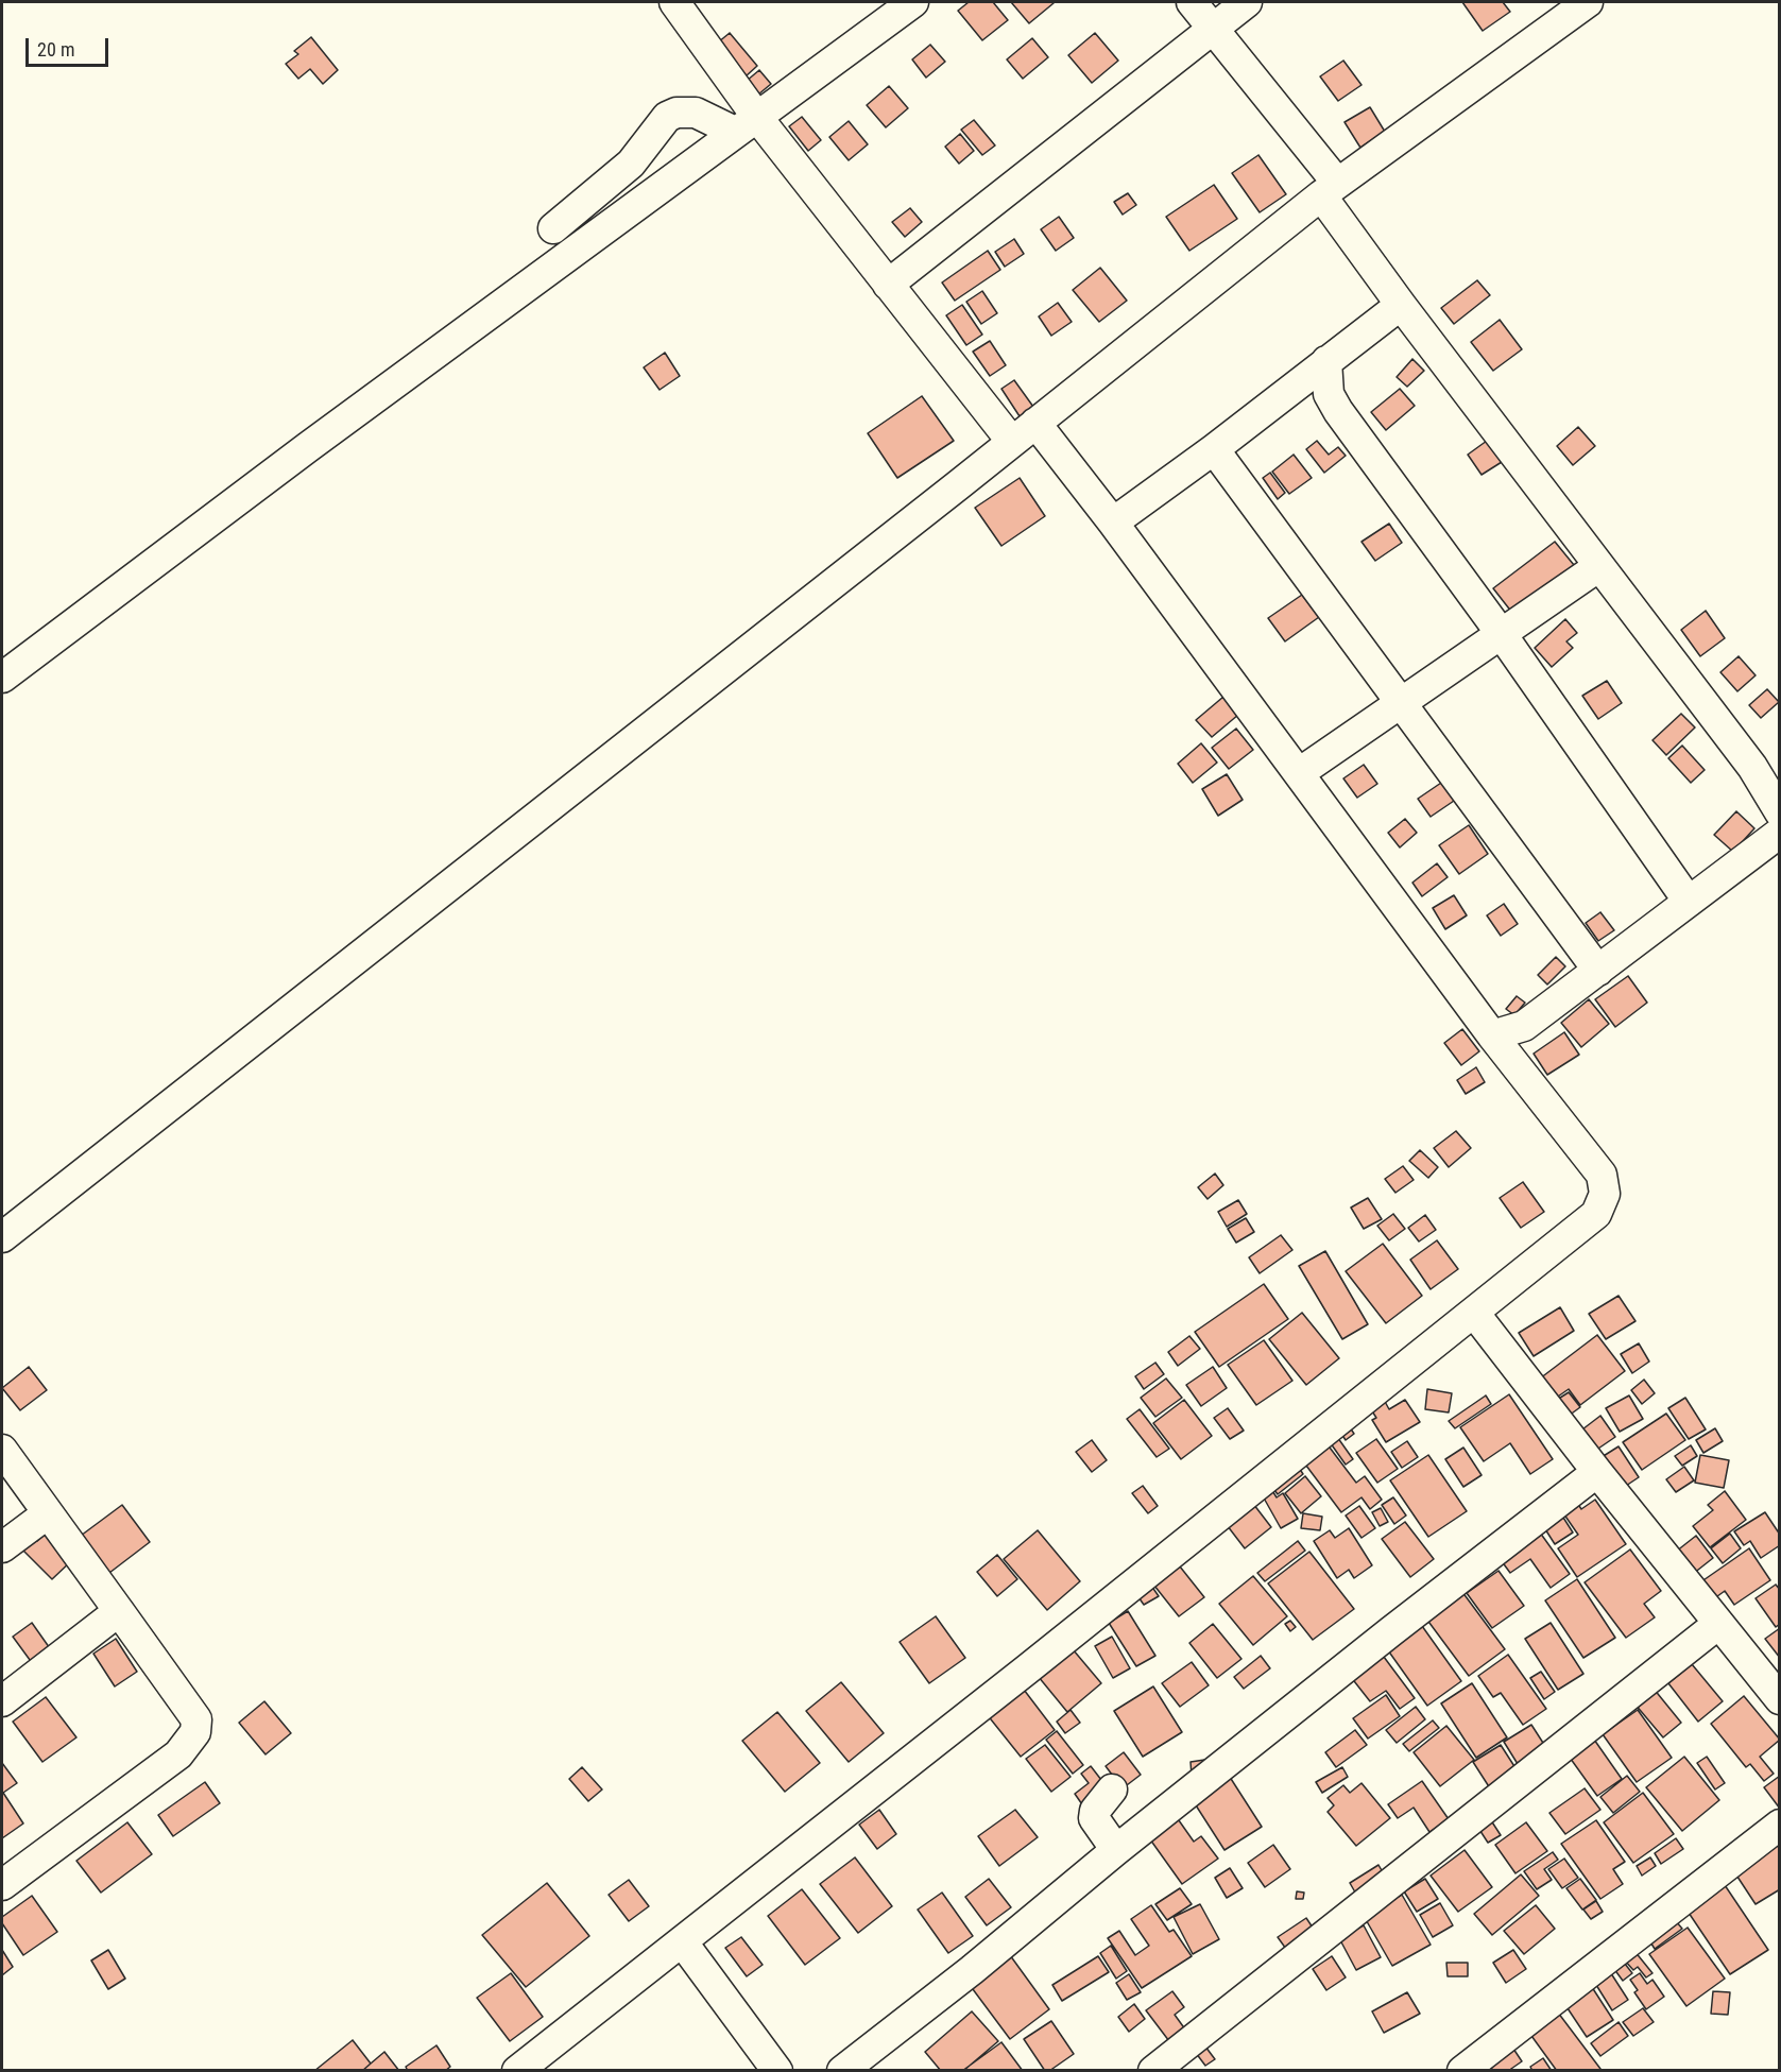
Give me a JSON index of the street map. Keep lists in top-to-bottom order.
{
  "scale_bar": "20 m"
}
